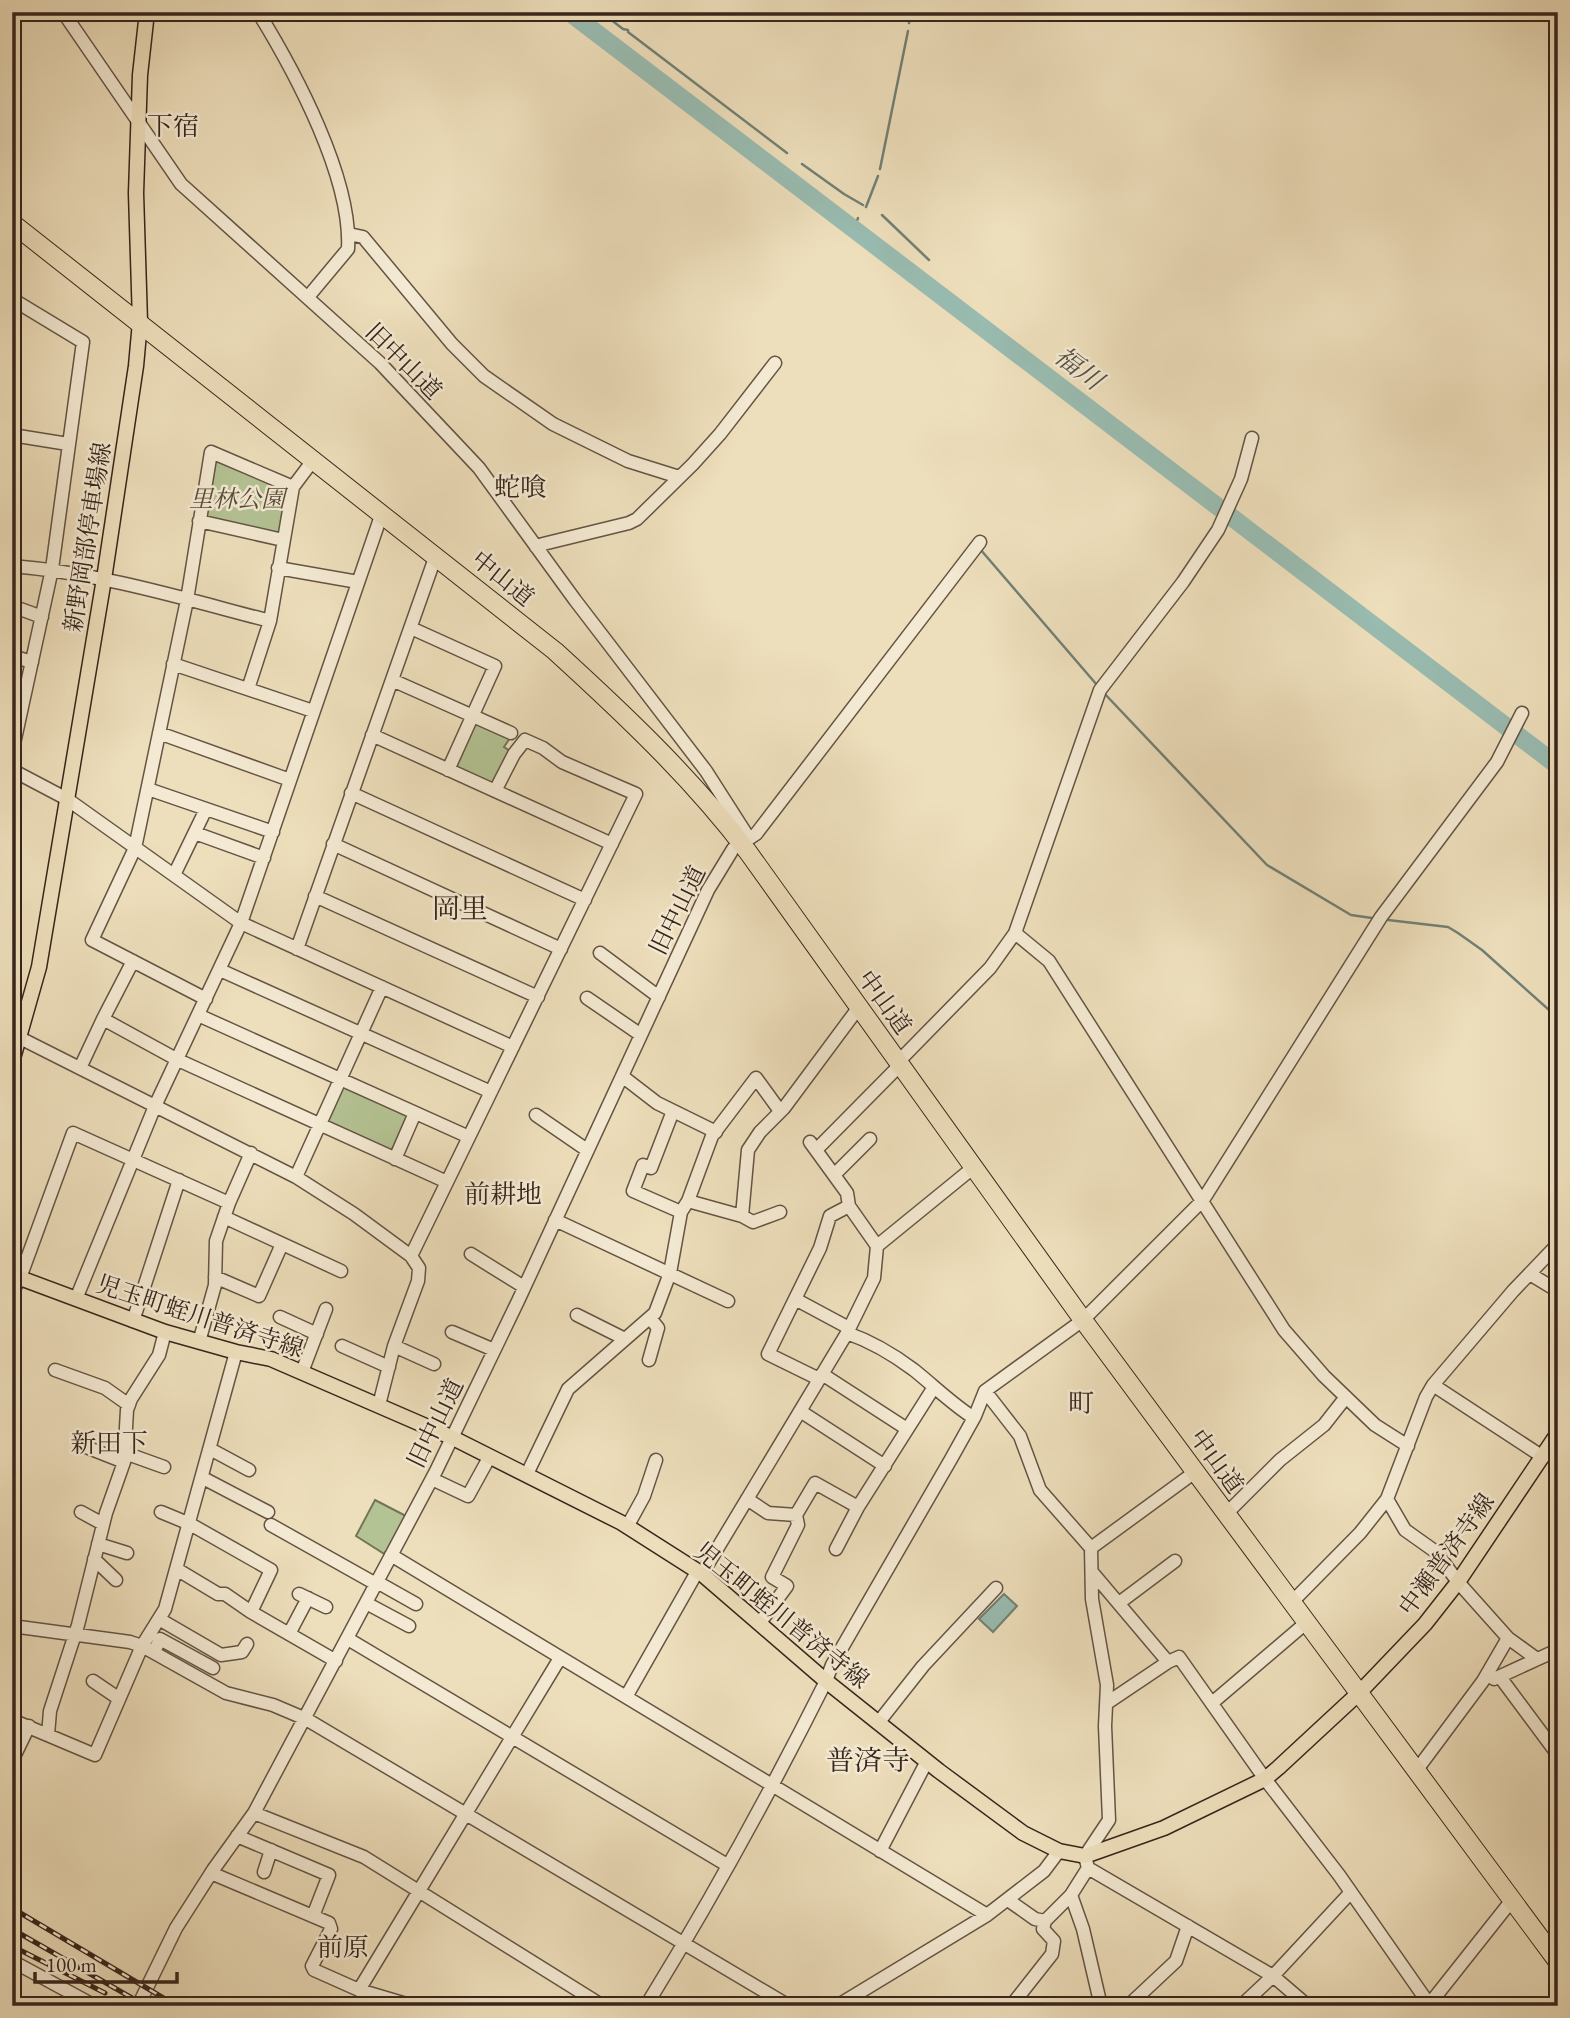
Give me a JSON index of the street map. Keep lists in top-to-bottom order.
{
  "streets": {
    "highway": ["中山道"],
    "main road": ["新野岡部停車場線", "児玉町蛭川普済寺線", "中瀬普済寺線"],
    "street": ["旧中山道"]
  },
  "crossings": [
    ["旧中山道", "新野岡部停車場線"],
    ["旧中山道", "中山道"],
    ["旧中山道", "児玉町蛭川普済寺線"],
    ["新野岡部停車場線", "中山道"],
    ["中山道", "中瀬普済寺線"]
  ],
  "districts": [
    "下宿",
    "蛇喰",
    "岡里",
    "前耕地",
    "町",
    "新田下",
    "普済寺",
    "前原"
  ],
  "water": ["福川"],
  "parks": ["里林公園"],
  "scale_bar": "100 m"
}
